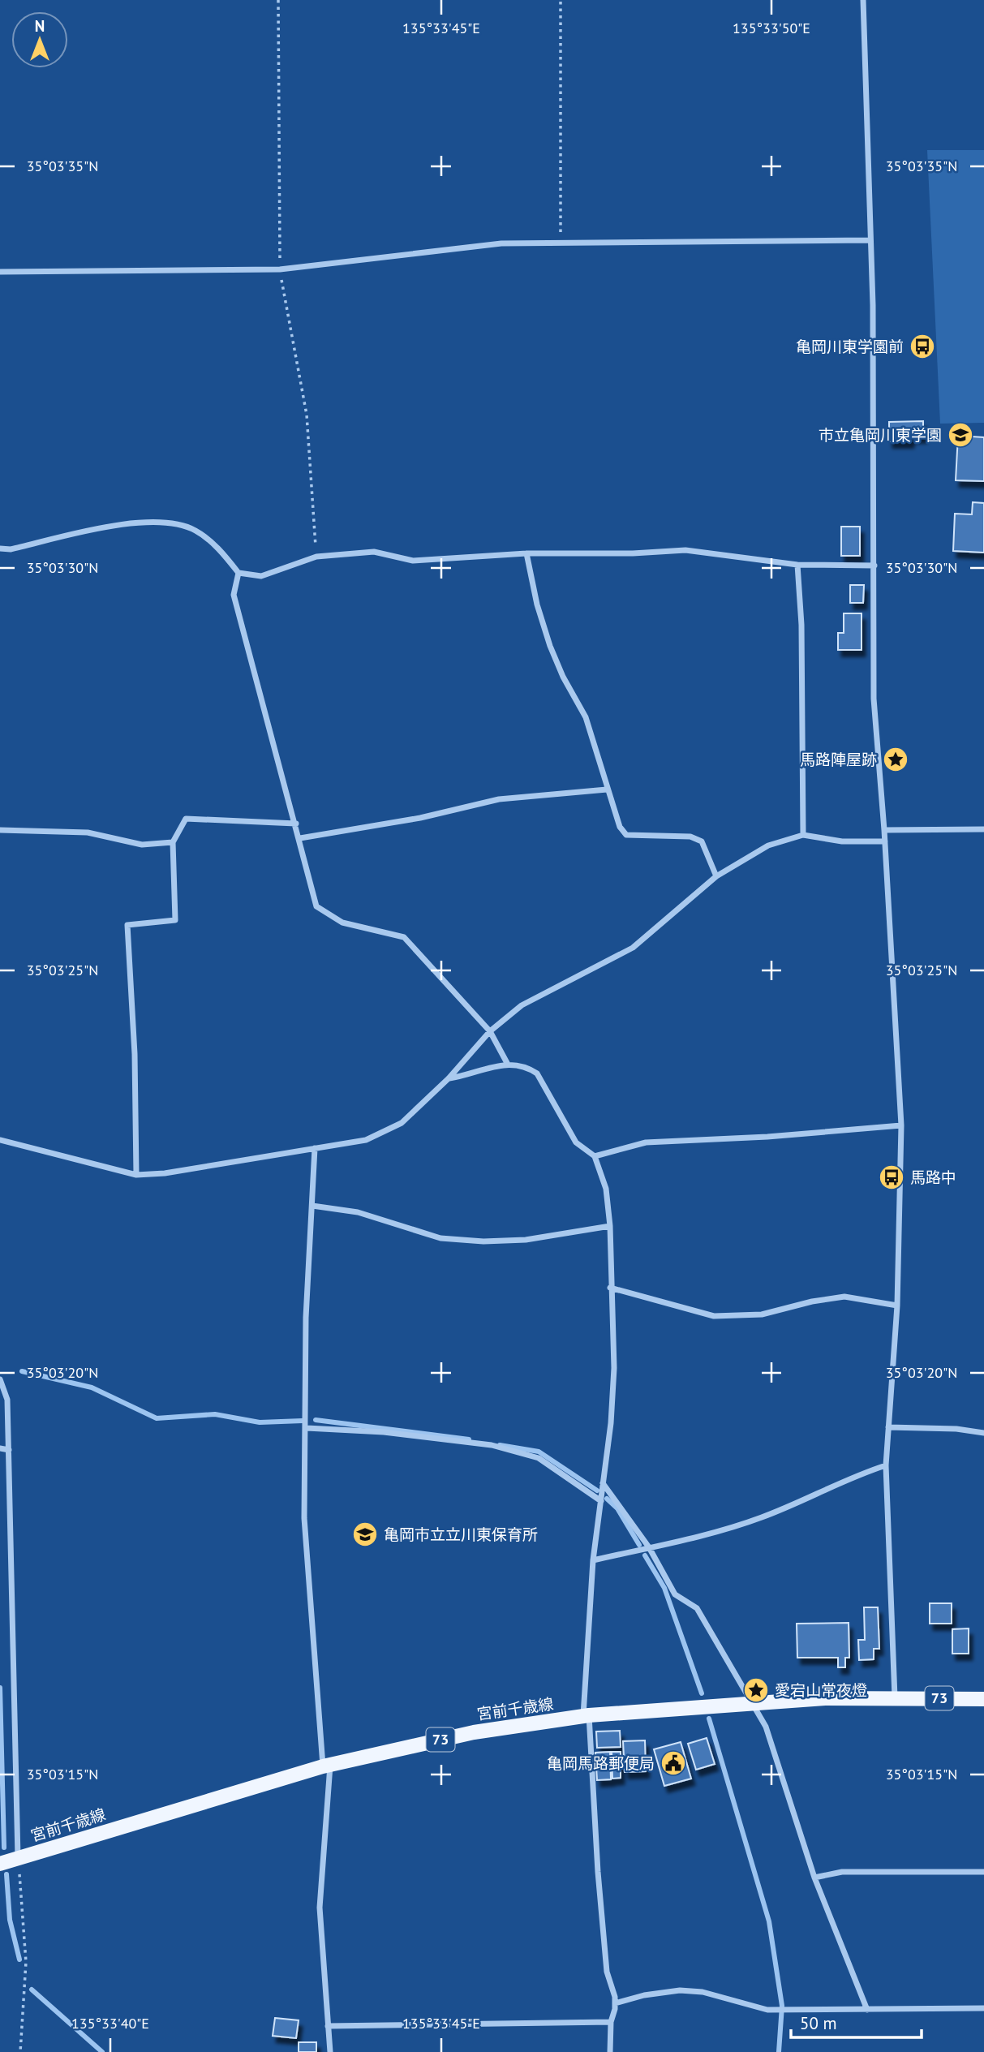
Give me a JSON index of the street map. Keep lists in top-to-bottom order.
{
  "streets": {
    "main road": ["73", "宮前千歳線"]
  },
  "places": {
    "bus stop": ["亀岡川東学園前", "馬路中"],
    "school or university": ["市立亀岡川東学園", "亀岡市立立川東保育所"],
    "place": ["馬路陣屋跡", "愛宕山常夜燈"],
    "public building": ["亀岡馬路郵便局"]
  },
  "scale_bar": "50 m",
  "north": "top",
  "coordinates": [
    "135°33'45\"E",
    "135°33'50\"E",
    "35°03'35\"N",
    "35°03'30\"N",
    "35°03'25\"N",
    "35°03'20\"N",
    "35°03'15\"N",
    "135°33'40\"E"
  ]
}
